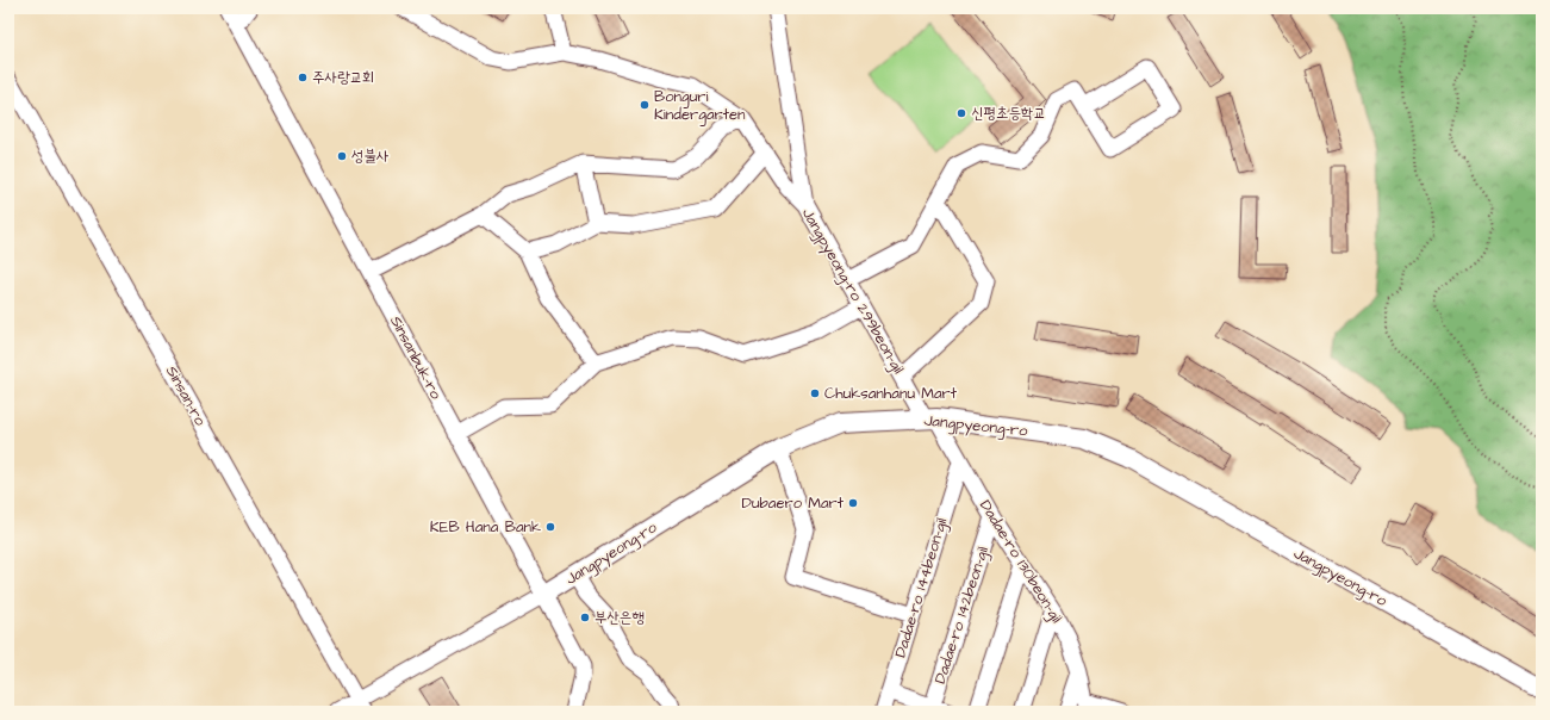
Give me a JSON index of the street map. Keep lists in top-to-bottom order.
{
  "streets": {
    "main road": ["Jangpyeong-ro"],
    "street": [
      "Jangpyeong-ro 299beon-gil",
      "Sinsanbuk-ro",
      "Sinsan-ro",
      "Dadae-ro 130beon-gil",
      "Dadae-ro 144beon-gil",
      "Dadae-ro 142beon-gil"
    ]
  },
  "crossings": [
    ["Jangpyeong-ro 299beon-gil", "Jangpyeong-ro"],
    ["Jangpyeong-ro 299beon-gil", "Dadae-ro 130beon-gil"],
    ["Sinsanbuk-ro", "Jangpyeong-ro"],
    ["Sinsan-ro", "Jangpyeong-ro"],
    ["Jangpyeong-ro", "Dadae-ro 130beon-gil"],
    ["Dadae-ro 130beon-gil", "Dadae-ro 144beon-gil"],
    ["Dadae-ro 130beon-gil", "Dadae-ro 142beon-gil"]
  ],
  "places": [
    "주사랑교회",
    "Bonguri Kindergarten",
    "신평초등학교",
    "성불사",
    "Chuksanhanu Mart",
    "Dubaero Mart",
    "KEB Hana Bank",
    "부산은행"
  ]
}
